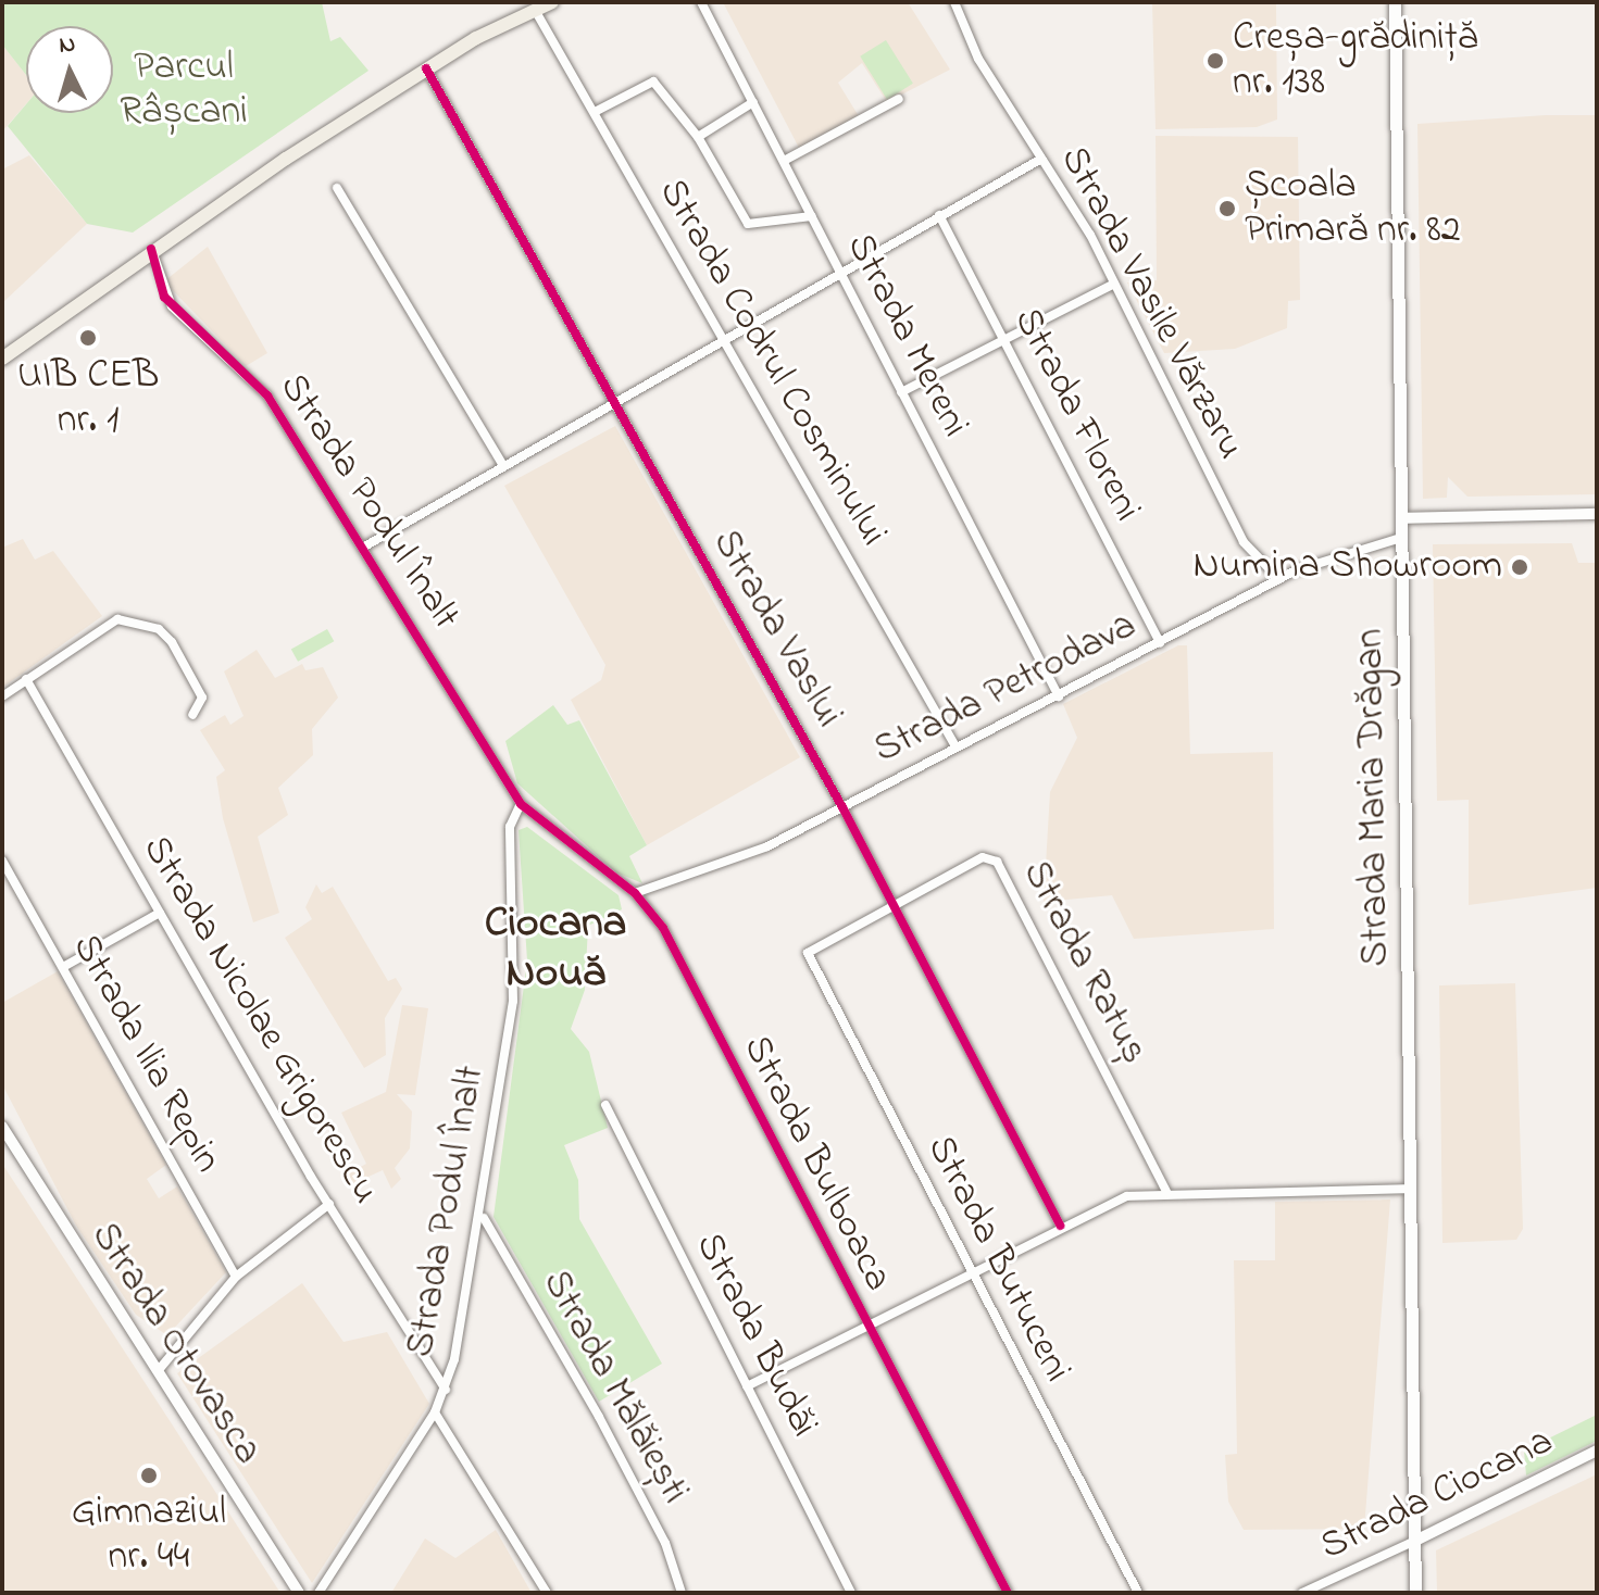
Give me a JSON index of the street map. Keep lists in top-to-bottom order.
{
  "streets": {
    "main road": ["Strada Maria Drăgan"],
    "street": [
      "Strada Vasile Vărzaru",
      "Strada Mereni",
      "Strada Codrul Cosminului",
      "Strada Floreni",
      "Strada Podul Înalt",
      "Strada Vaslui",
      "Strada Petrodava",
      "Strada Ratuș",
      "Strada Nicolae Grigorescu",
      "Strada Ilia Repin",
      "Strada Bulboaca",
      "Strada Butuceni",
      "Strada Budăi",
      "Strada Otovasca",
      "Strada Mălăiești",
      "Strada Ciocana"
    ]
  },
  "crossings": [
    ["Strada Vasile Vărzaru", "Strada Petrodava"],
    ["Strada Mereni", "Strada Petrodava"],
    ["Strada Codrul Cosminului", "Strada Petrodava"],
    ["Strada Floreni", "Strada Petrodava"],
    ["Strada Podul Înalt", "Strada Nicolae Grigorescu"],
    ["Strada Podul Înalt", "Strada Bulboaca"],
    ["Strada Podul Înalt", "Strada Mălăiești"],
    ["Strada Vaslui", "Strada Petrodava"],
    ["Strada Vaslui", "Strada Ratuș"],
    ["Strada Petrodava", "Strada Maria Drăgan"],
    ["Strada Petrodava", "Strada Bulboaca"],
    ["Strada Maria Drăgan", "Strada Ciocana"],
    ["Strada Ratuș", "Strada Butuceni"]
  ],
  "districts": ["Ciocana Nouă"],
  "parks": ["Parcul Râșcani"],
  "places": [
    "Creșa-grădiniță nr. 138",
    "Școala Primară nr. 82",
    "UIB CEB nr. 1",
    "Numina Showroom",
    "Gimnaziul nr. 44"
  ],
  "north": "top"
}
